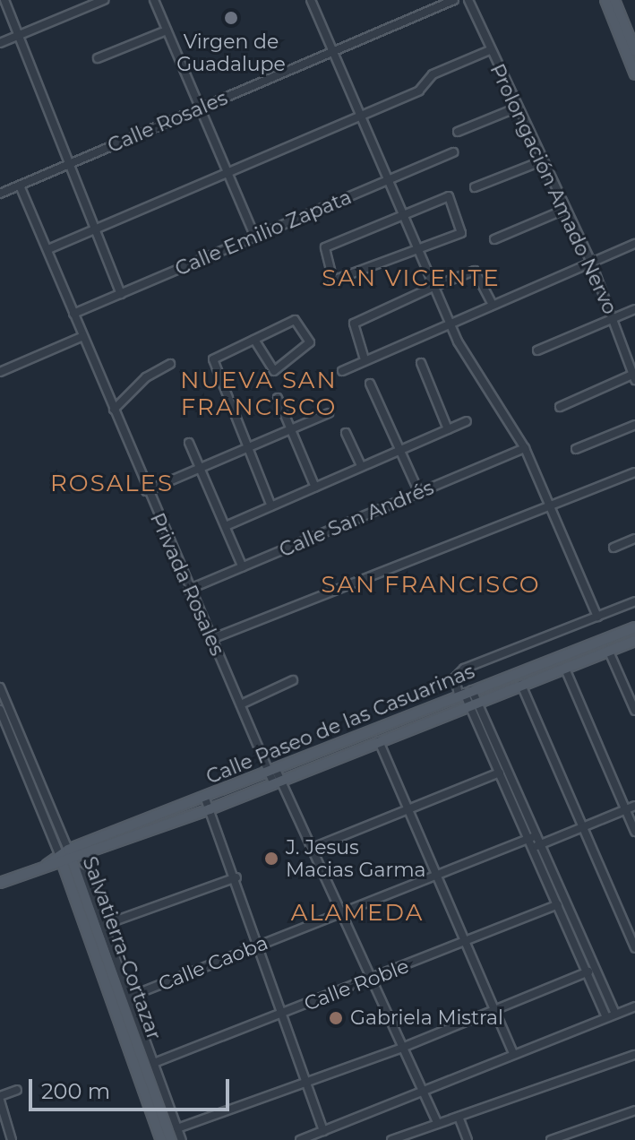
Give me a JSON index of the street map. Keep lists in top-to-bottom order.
{
  "streets": {
    "main road": ["Calle Paseo de las Casuarinas", "Salvatierra-Cortazar"],
    "street": [
      "Calle Rosales",
      "Prolongación Amado Nervo",
      "Calle Emilio Zapata",
      "Calle San Andrés",
      "Privada Rosales",
      "Calle Caoba",
      "Calle Roble"
    ]
  },
  "crossings": [
    ["Calle Rosales", "Privada Rosales"],
    ["Calle Emilio Zapata", "Privada Rosales"],
    ["Calle San Andrés", "Privada Rosales"],
    ["Privada Rosales", "Calle Paseo de las Casuarinas"],
    ["Privada Rosales", "Calle Caoba"],
    ["Privada Rosales", "Calle Roble"],
    ["Calle Paseo de las Casuarinas", "Salvatierra-Cortazar"]
  ],
  "districts": [
    "SAN VICENTE",
    "NUEVA SAN FRANCISCO",
    "ROSALES",
    "SAN FRANCISCO",
    "ALAMEDA"
  ],
  "places": ["Virgen de Guadalupe", "J. Jesus Macias Garma", "Gabriela Mistral"],
  "scale_bar": "200 m"
}
